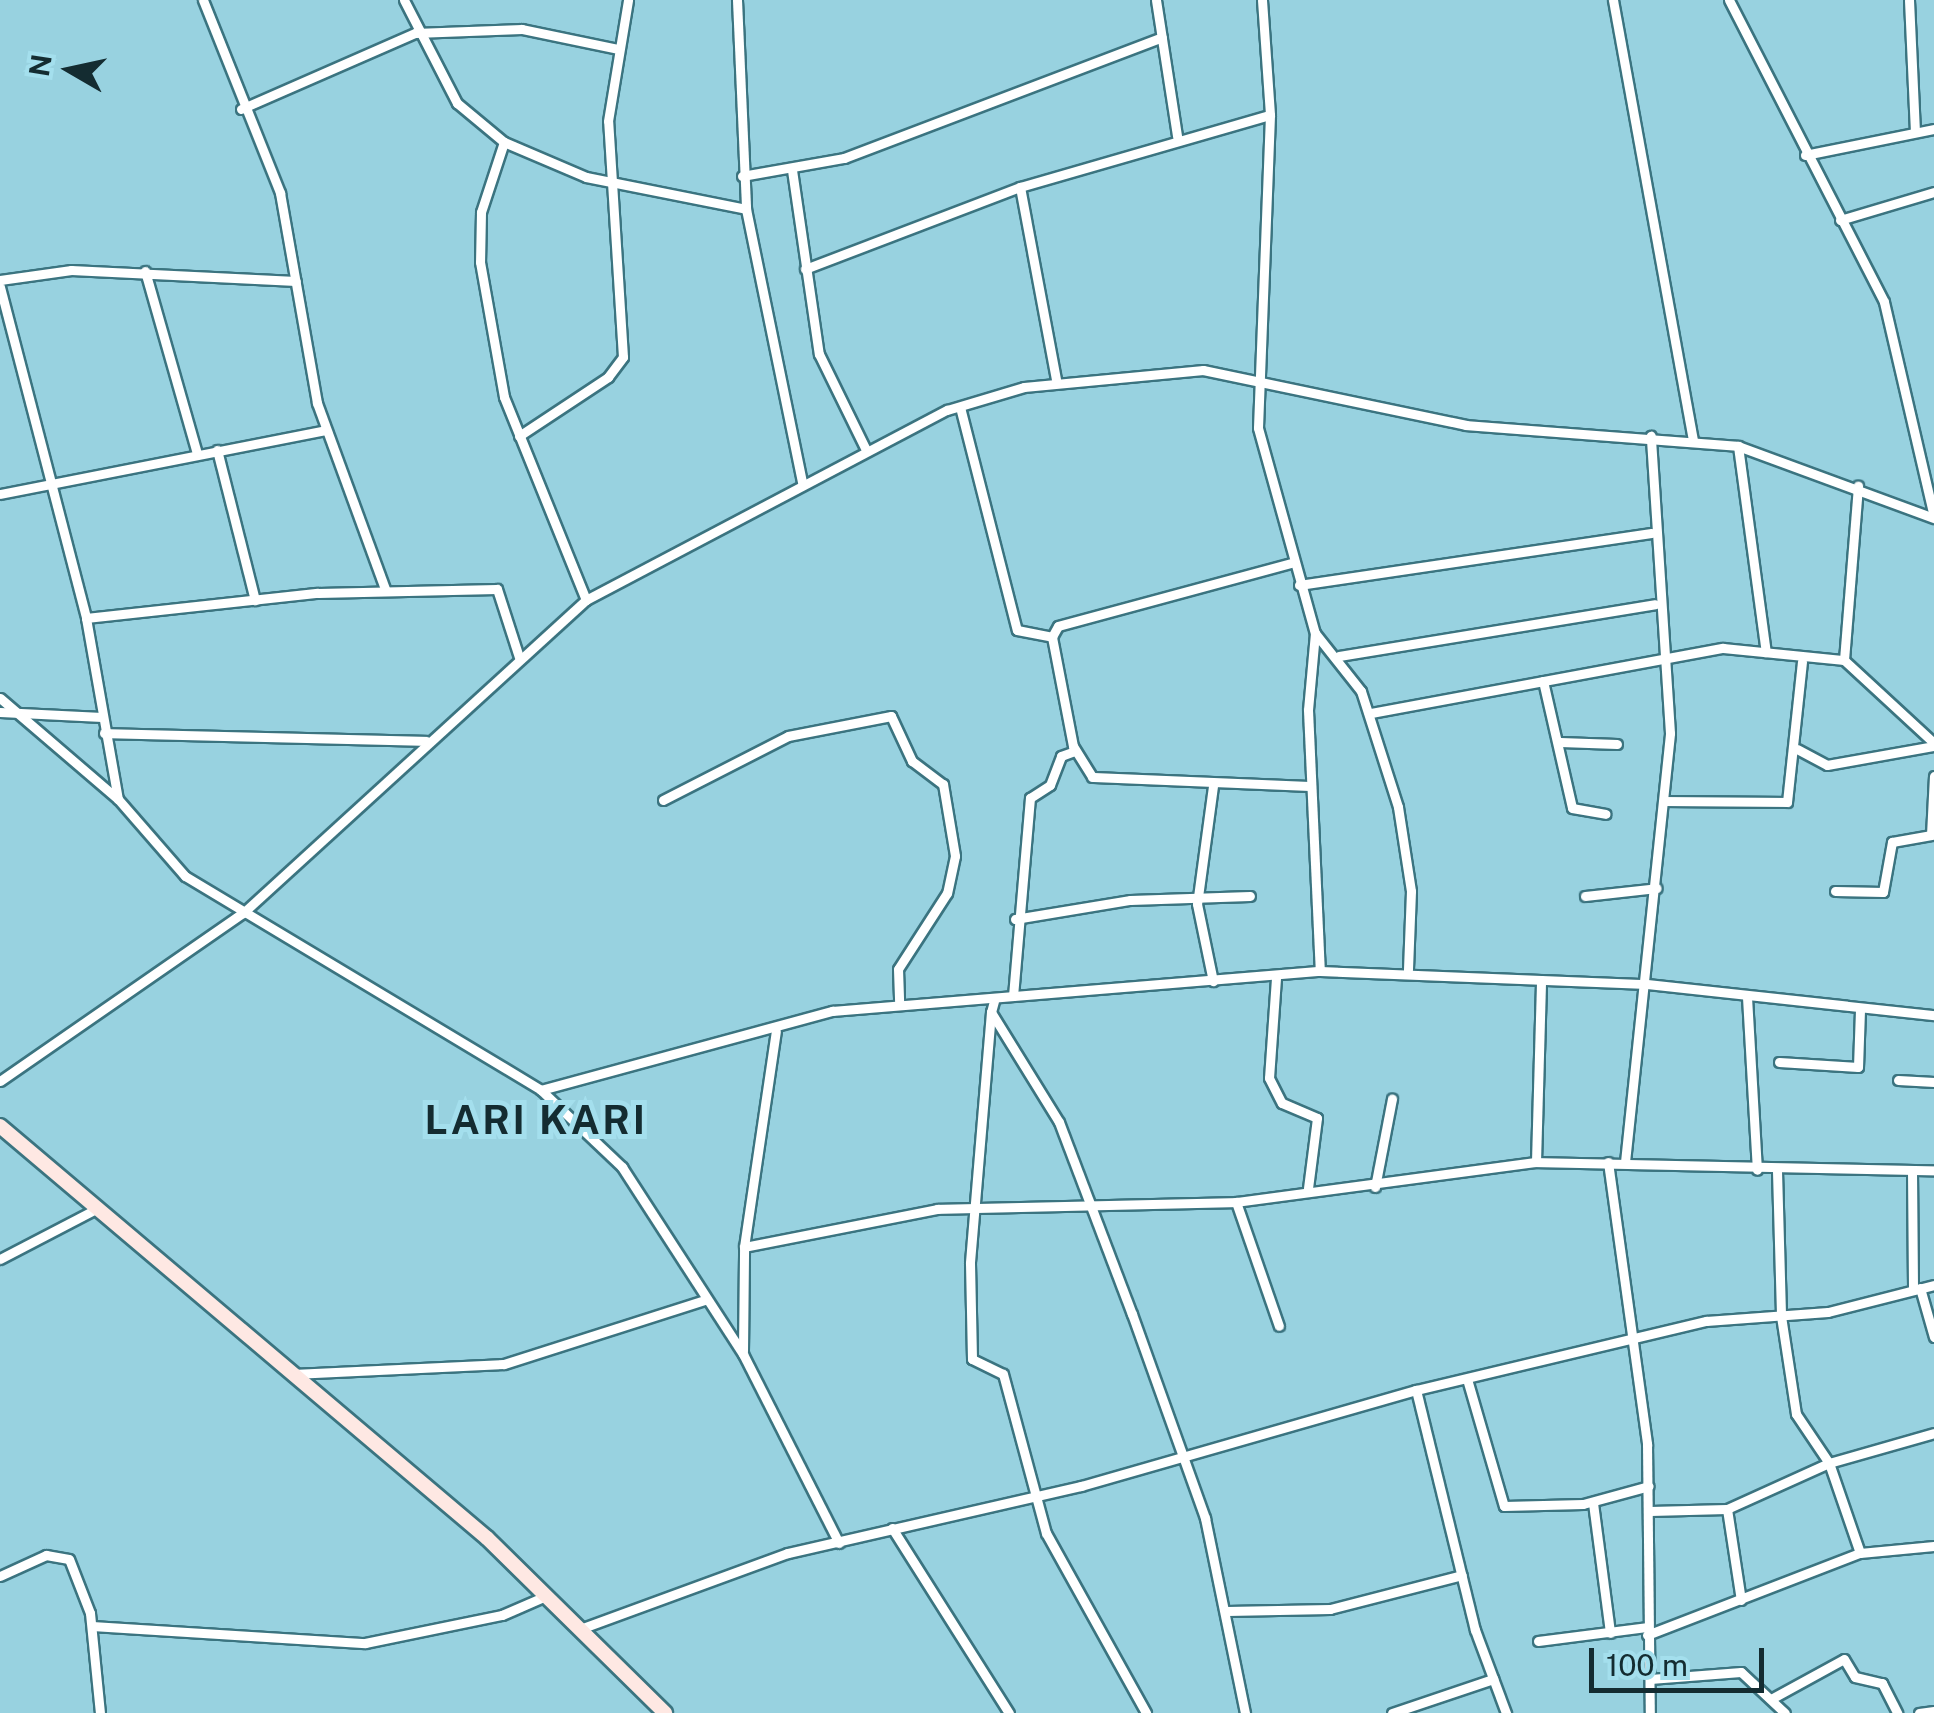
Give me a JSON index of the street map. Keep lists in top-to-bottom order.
{
  "districts": ["LARI KARI"],
  "scale_bar": "100 m",
  "north": "left"
}
